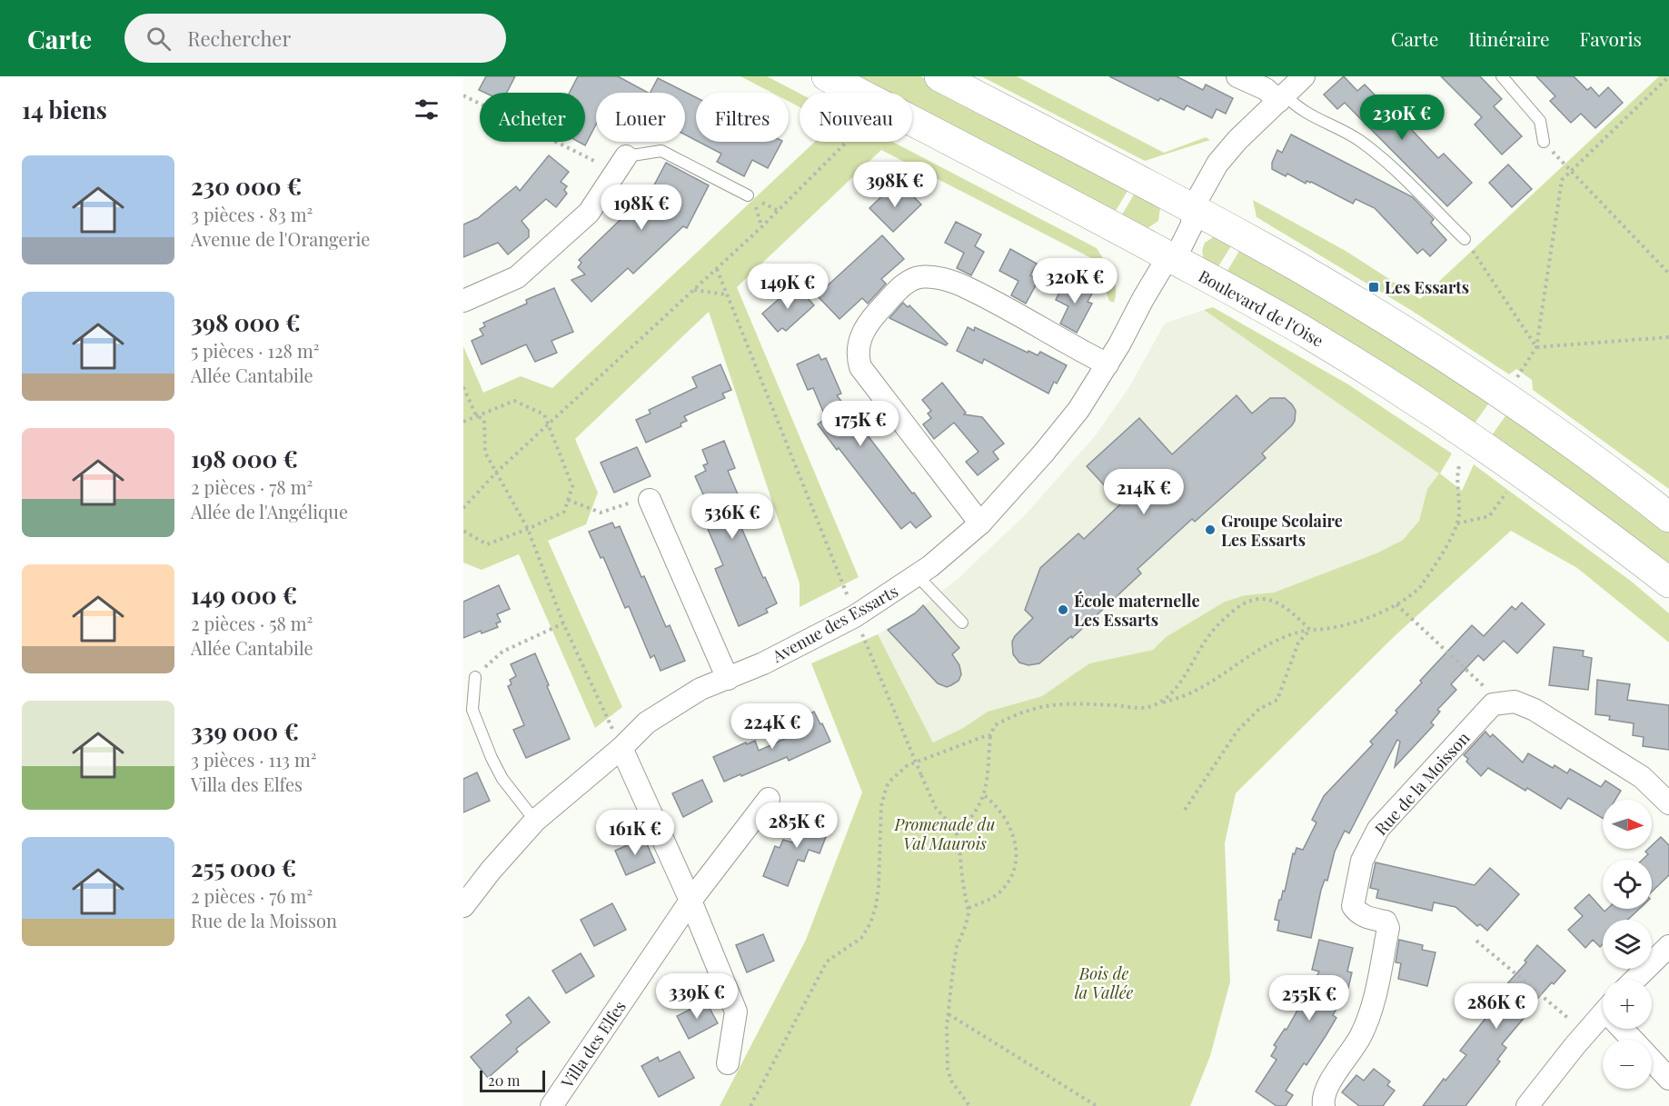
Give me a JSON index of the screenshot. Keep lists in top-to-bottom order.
{
  "streets": {
    "main road": ["Boulevard de l'Oise"],
    "street": ["Avenue des Essarts", "Rue de la Moisson", "Villa des Elfes"]
  },
  "crossings": [
    ["Boulevard de l'Oise", "Avenue des Essarts"]
  ],
  "parks": ["Promenade du Val Maurois", "Bois de la Vallée"],
  "places": {
    "transit": ["Les Essarts"],
    "other": ["Groupe Scolaire Les Essarts", "École maternelle Les Essarts"]
  },
  "scale_bar": "20 m",
  "north": "right",
  "page": {
    "header": "Carte",
    "search": "Rechercher",
    "nav": ["Carte", "Itinéraire", "Favoris"],
    "heading": "14 biens",
    "chip": [
      "Acheter",
      "Louer",
      "Filtres",
      "Nouveau"
    ],
    "price": [
      "230K €",
      "398K €",
      "198K €",
      "320K €",
      "149K €",
      "175K €",
      "214K €",
      "536K €",
      "224K €",
      "285K €",
      "161K €",
      "339K €",
      "255K €",
      "286K €"
    ],
    "list": [
      {
        "name": "230 000 €",
        "note": "3 pièces · 83 m² · Avenue de l'Orangerie"
      },
      {
        "name": "398 000 €",
        "note": "5 pièces · 128 m² · Allée Cantabile"
      },
      {
        "name": "198 000 €",
        "note": "2 pièces · 78 m² · Allée de l'Angélique"
      },
      {
        "name": "149 000 €",
        "note": "2 pièces · 58 m² · Allée Cantabile"
      },
      {
        "name": "339 000 €",
        "note": "3 pièces · 113 m² · Villa des Elfes"
      },
      {
        "name": "255 000 €",
        "note": "2 pièces · 76 m² · Rue de la Moisson"
      }
    ],
    "map_buttons": ["+", "−"],
    "scale": "20 m"
  }
}
